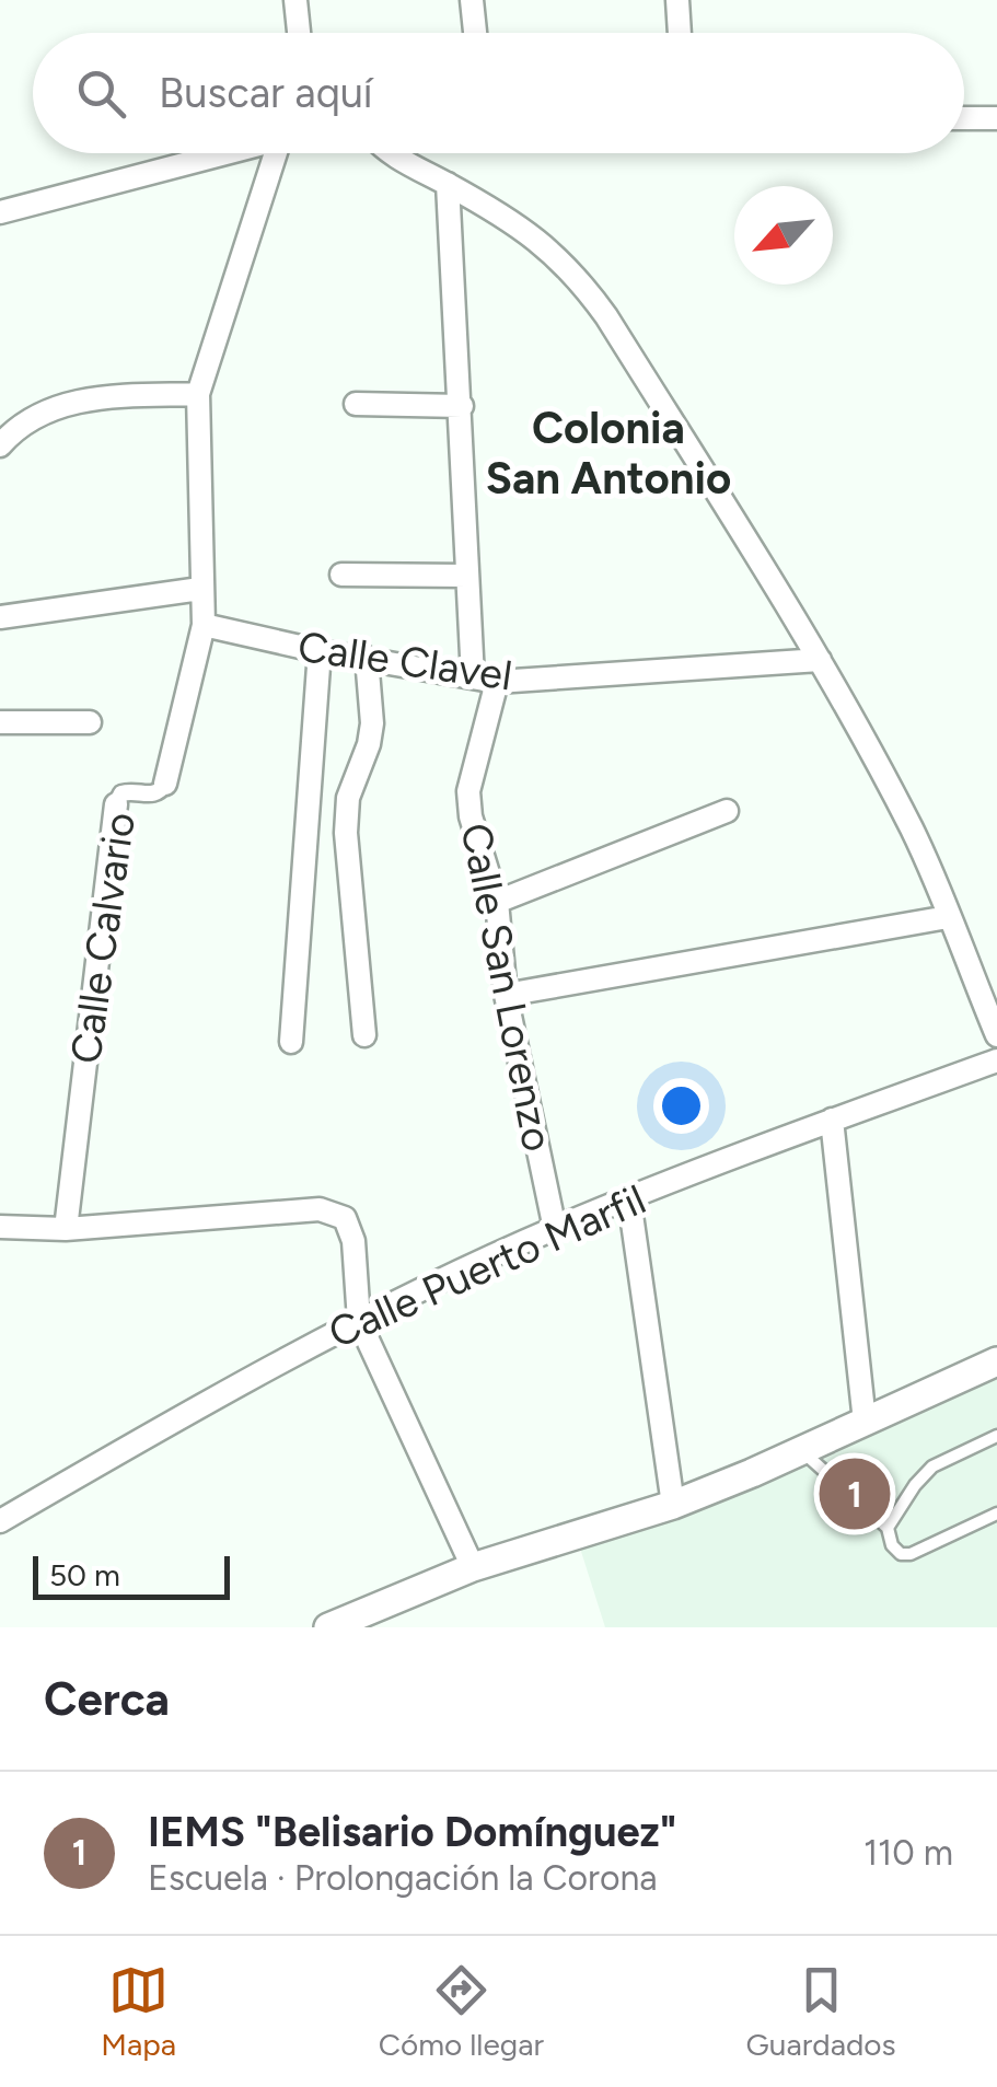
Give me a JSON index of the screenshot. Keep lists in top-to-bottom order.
{
  "streets": {
    "street": [
      "Calle Clavel",
      "Calle Calvario",
      "Calle San Lorenzo",
      "Calle Puerto Marfil"
    ]
  },
  "crossings": [
    ["Calle Clavel", "Calle Calvario"],
    ["Calle Clavel", "Calle San Lorenzo"],
    ["Calle San Lorenzo", "Calle Puerto Marfil"]
  ],
  "districts": ["Colonia San Antonio"],
  "scale_bar": "50 m",
  "north": "bottom left",
  "page": {
    "search": "Buscar aquí",
    "pins": "1",
    "scale": "50 m",
    "heading": "Cerca",
    "list": [
      {
        "mark": "1",
        "name": "IEMS \"Belisario Domínguez\"",
        "note": "Escuela · Prolongación la Corona",
        "value": "110 m"
      }
    ],
    "nav": ["Mapa", "Cómo llegar", "Guardados"]
  }
}
